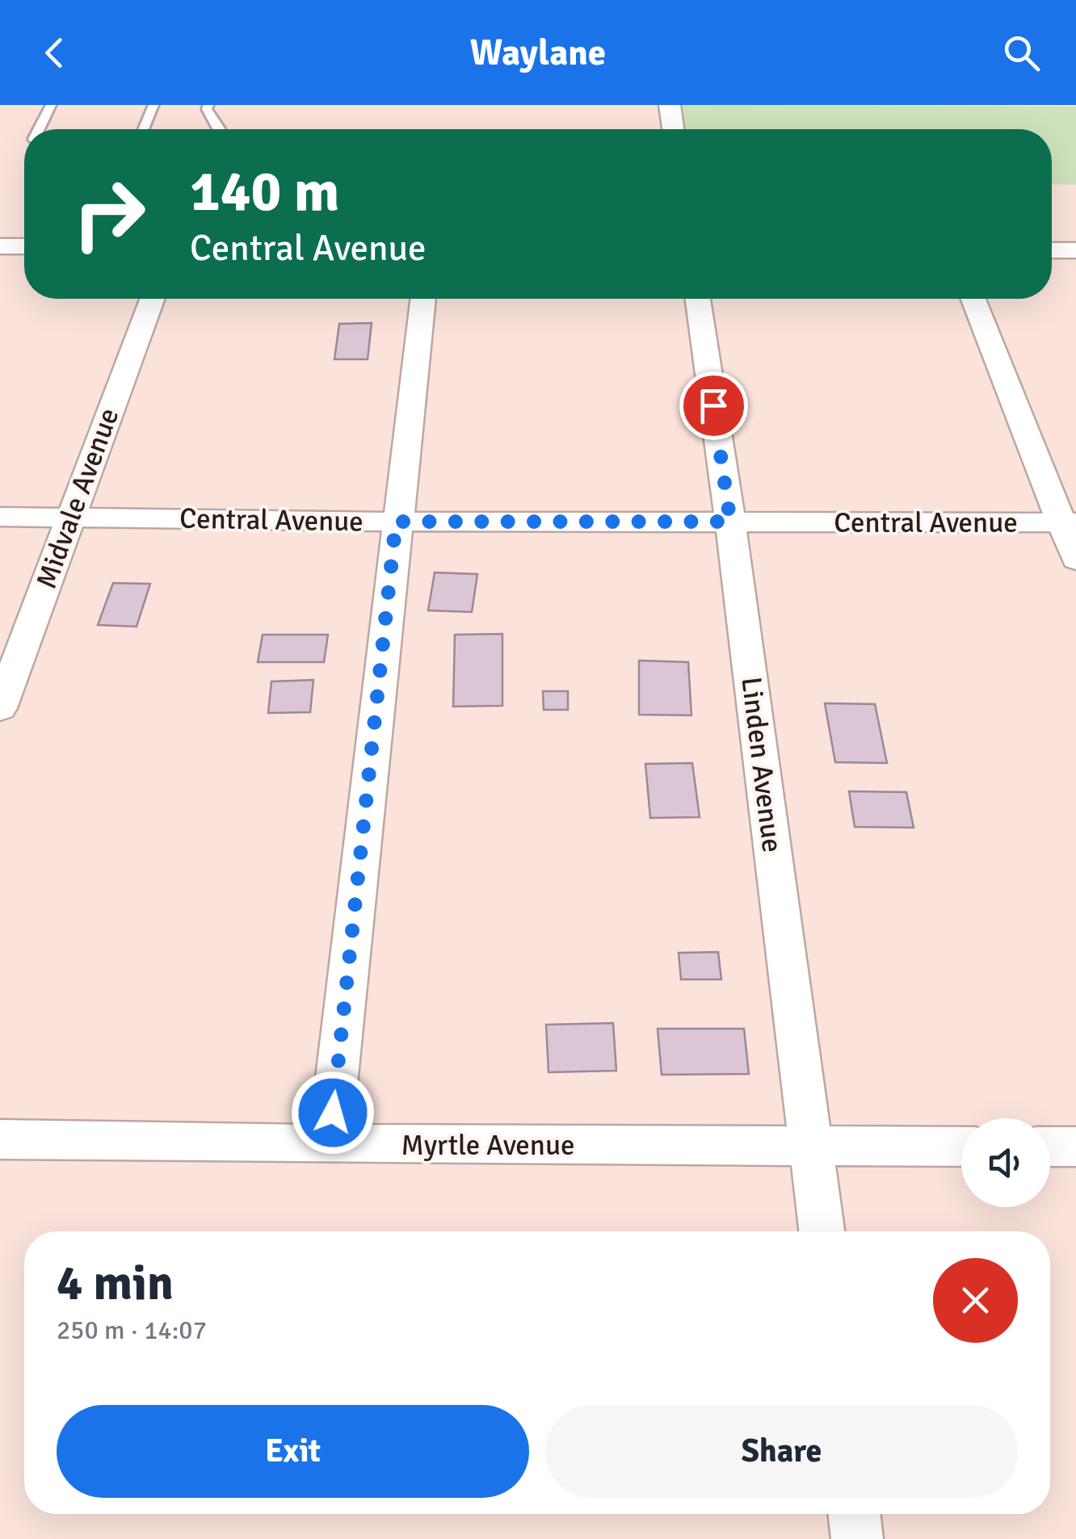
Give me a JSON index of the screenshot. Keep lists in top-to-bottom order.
{
  "streets": {
    "street": [
      "Midvale Avenue",
      "Central Avenue",
      "Linden Avenue",
      "Myrtle Avenue"
    ]
  },
  "crossings": [
    ["Midvale Avenue", "Central Avenue"],
    ["Central Avenue", "Linden Avenue"],
    ["Linden Avenue", "Myrtle Avenue"]
  ],
  "page": {
    "header": "Waylane",
    "turn": ["140 m", "Central Avenue"],
    "heading": ["4 min", "250 m · 14:07"],
    "buttons": ["Exit", "Share"]
  }
}
